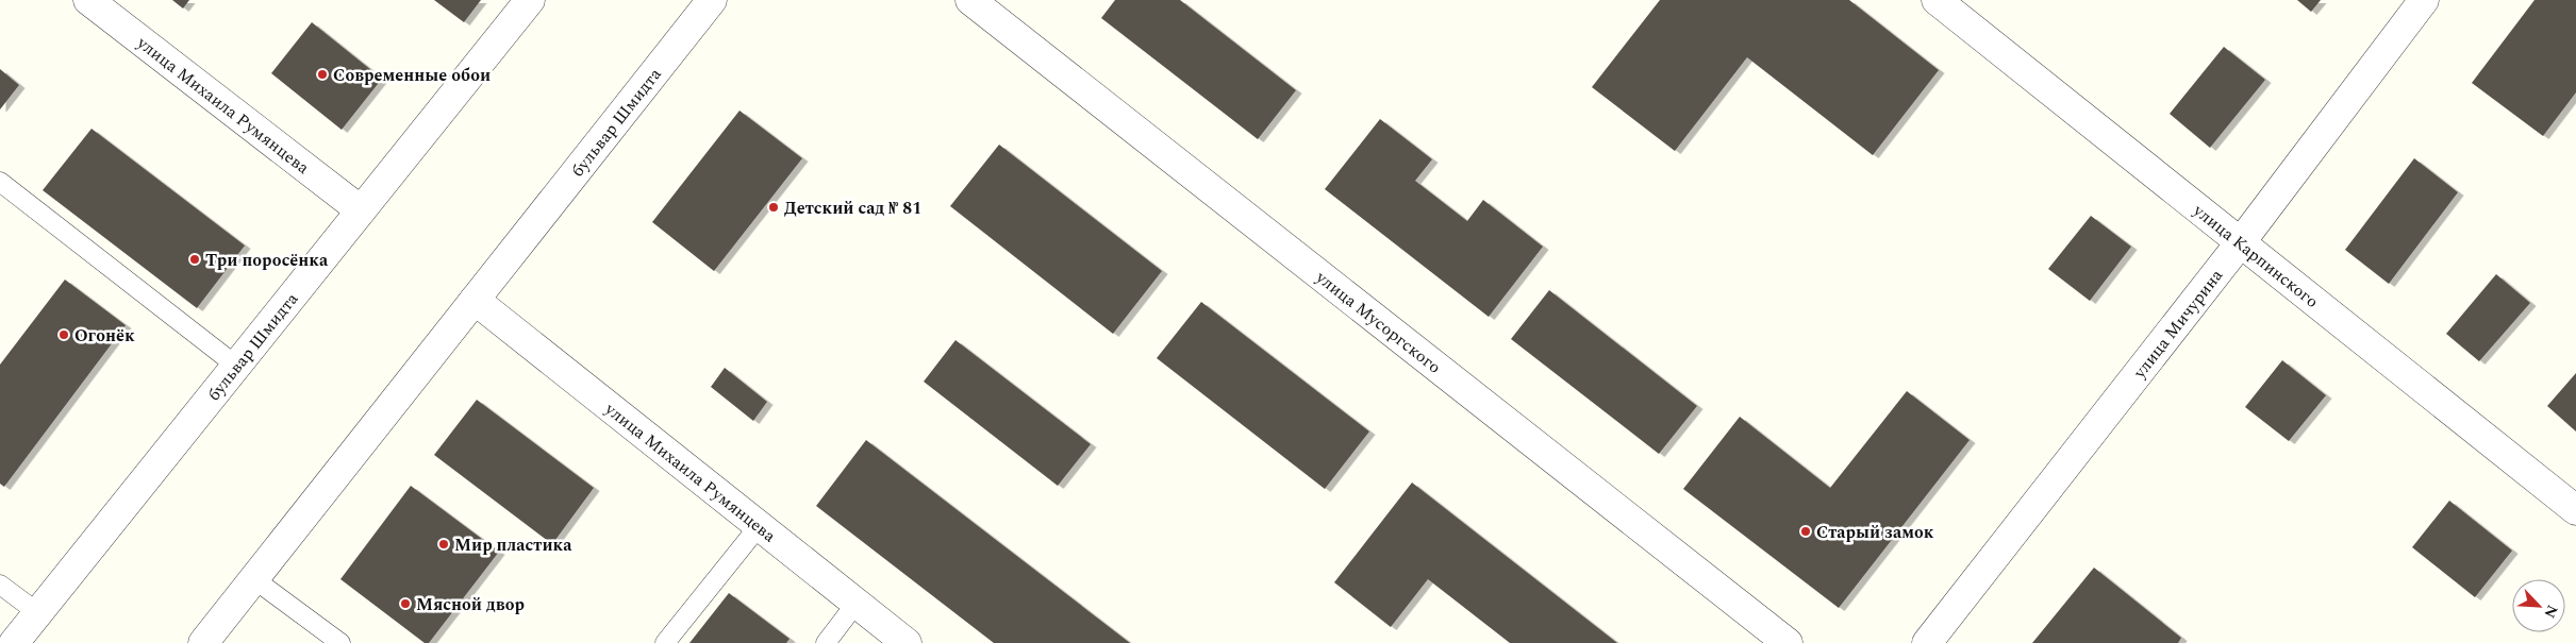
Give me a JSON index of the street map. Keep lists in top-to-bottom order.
{
  "streets": {
    "street": [
      "улица Михаила Румянцева",
      "бульвар Шмидта",
      "улица Карпинского",
      "улица Мусоргского",
      "улица Мичурина"
    ]
  },
  "crossings": [
    ["улица Михаила Румянцева", "бульвар Шмидта"],
    ["улица Карпинского", "улица Мичурина"]
  ],
  "places": [
    "Современные обои",
    "Детский сад № 81",
    "Три поросёнка",
    "Огонёк",
    "Старый замок",
    "Мир пластика",
    "Мясной двор"
  ],
  "north": "bottom right"
}
